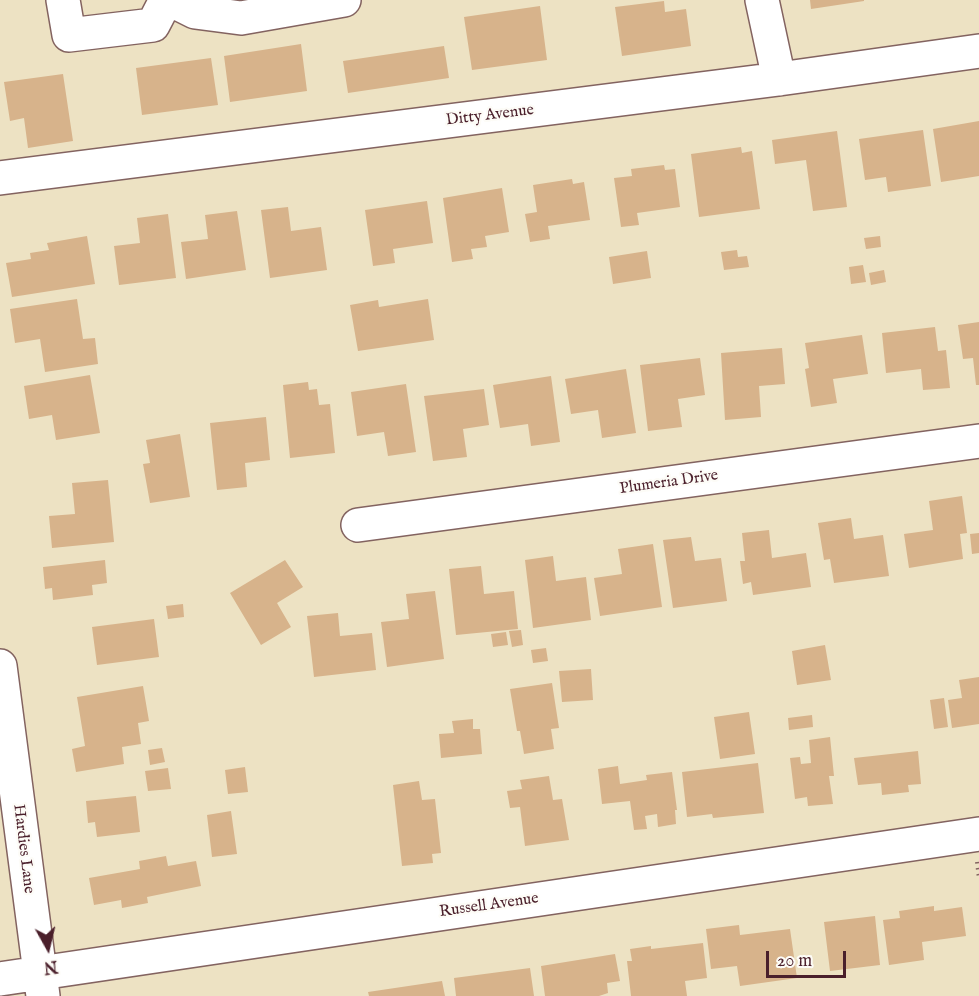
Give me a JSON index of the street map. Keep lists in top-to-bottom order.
{
  "streets": {
    "street": [
      "Ditty Avenue",
      "Plumeria Drive",
      "Hardies Lane",
      "Russell Avenue"
    ]
  },
  "crossings": [
    ["Hardies Lane", "Russell Avenue"]
  ],
  "scale_bar": "20 m",
  "north": "bottom"
}
